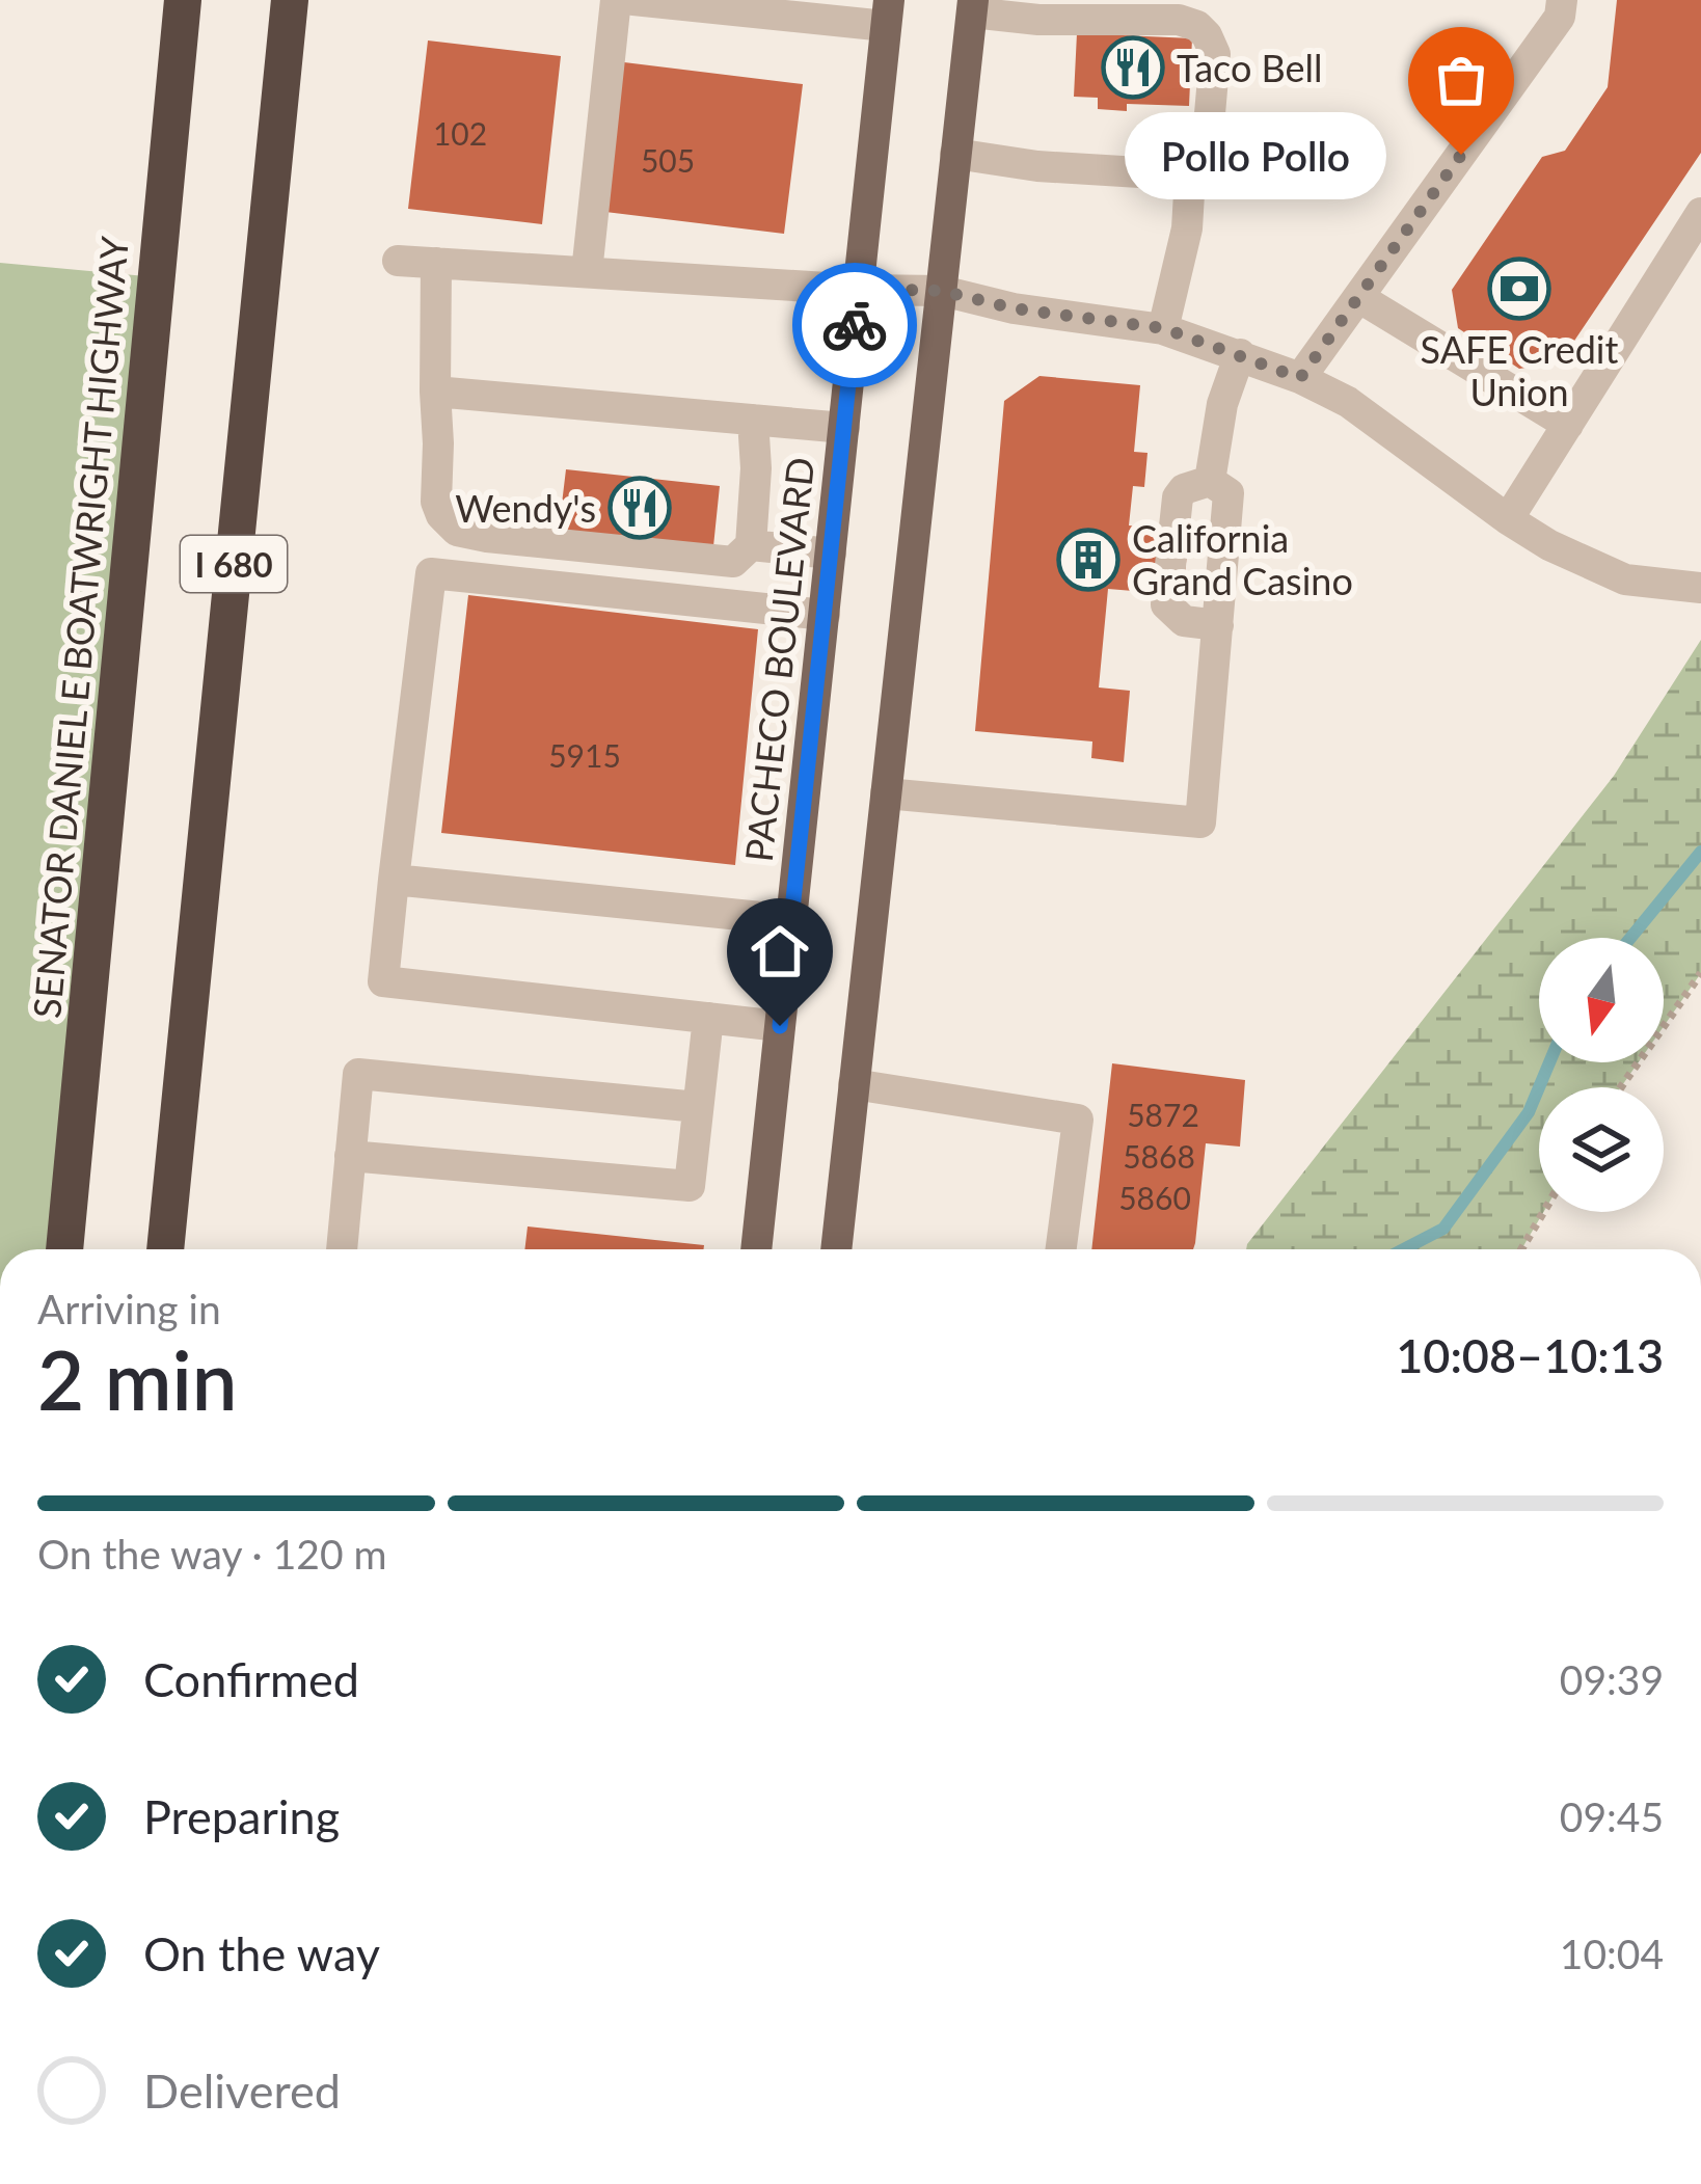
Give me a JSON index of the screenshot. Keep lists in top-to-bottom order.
{
  "streets": {
    "highway": ["I 680", "SENATOR DANIEL E BOATWRIGHT HIGHWAY"],
    "main road": ["PACHECO BOULEVARD"]
  },
  "places": {
    "restaurant": ["Taco Bell", "Wendy's"],
    "other": ["Pollo Pollo"],
    "bank": ["SAFE Credit Union"],
    "building": ["California Grand Casino"]
  },
  "house_numbers": [
    "102",
    "505",
    "5915",
    "5872",
    "5868",
    "5860"
  ],
  "north": "bottom",
  "page": {
    "bubble": "Pollo Pollo",
    "heading": ["2 min", "Arriving in", "10:08–10:13"],
    "bar": "On the way · 120 m",
    "list": [
      ["Confirmed", "09:39"],
      ["Preparing", "09:45"],
      ["On the way", "10:04"],
      "Delivered"
    ]
  }
}
